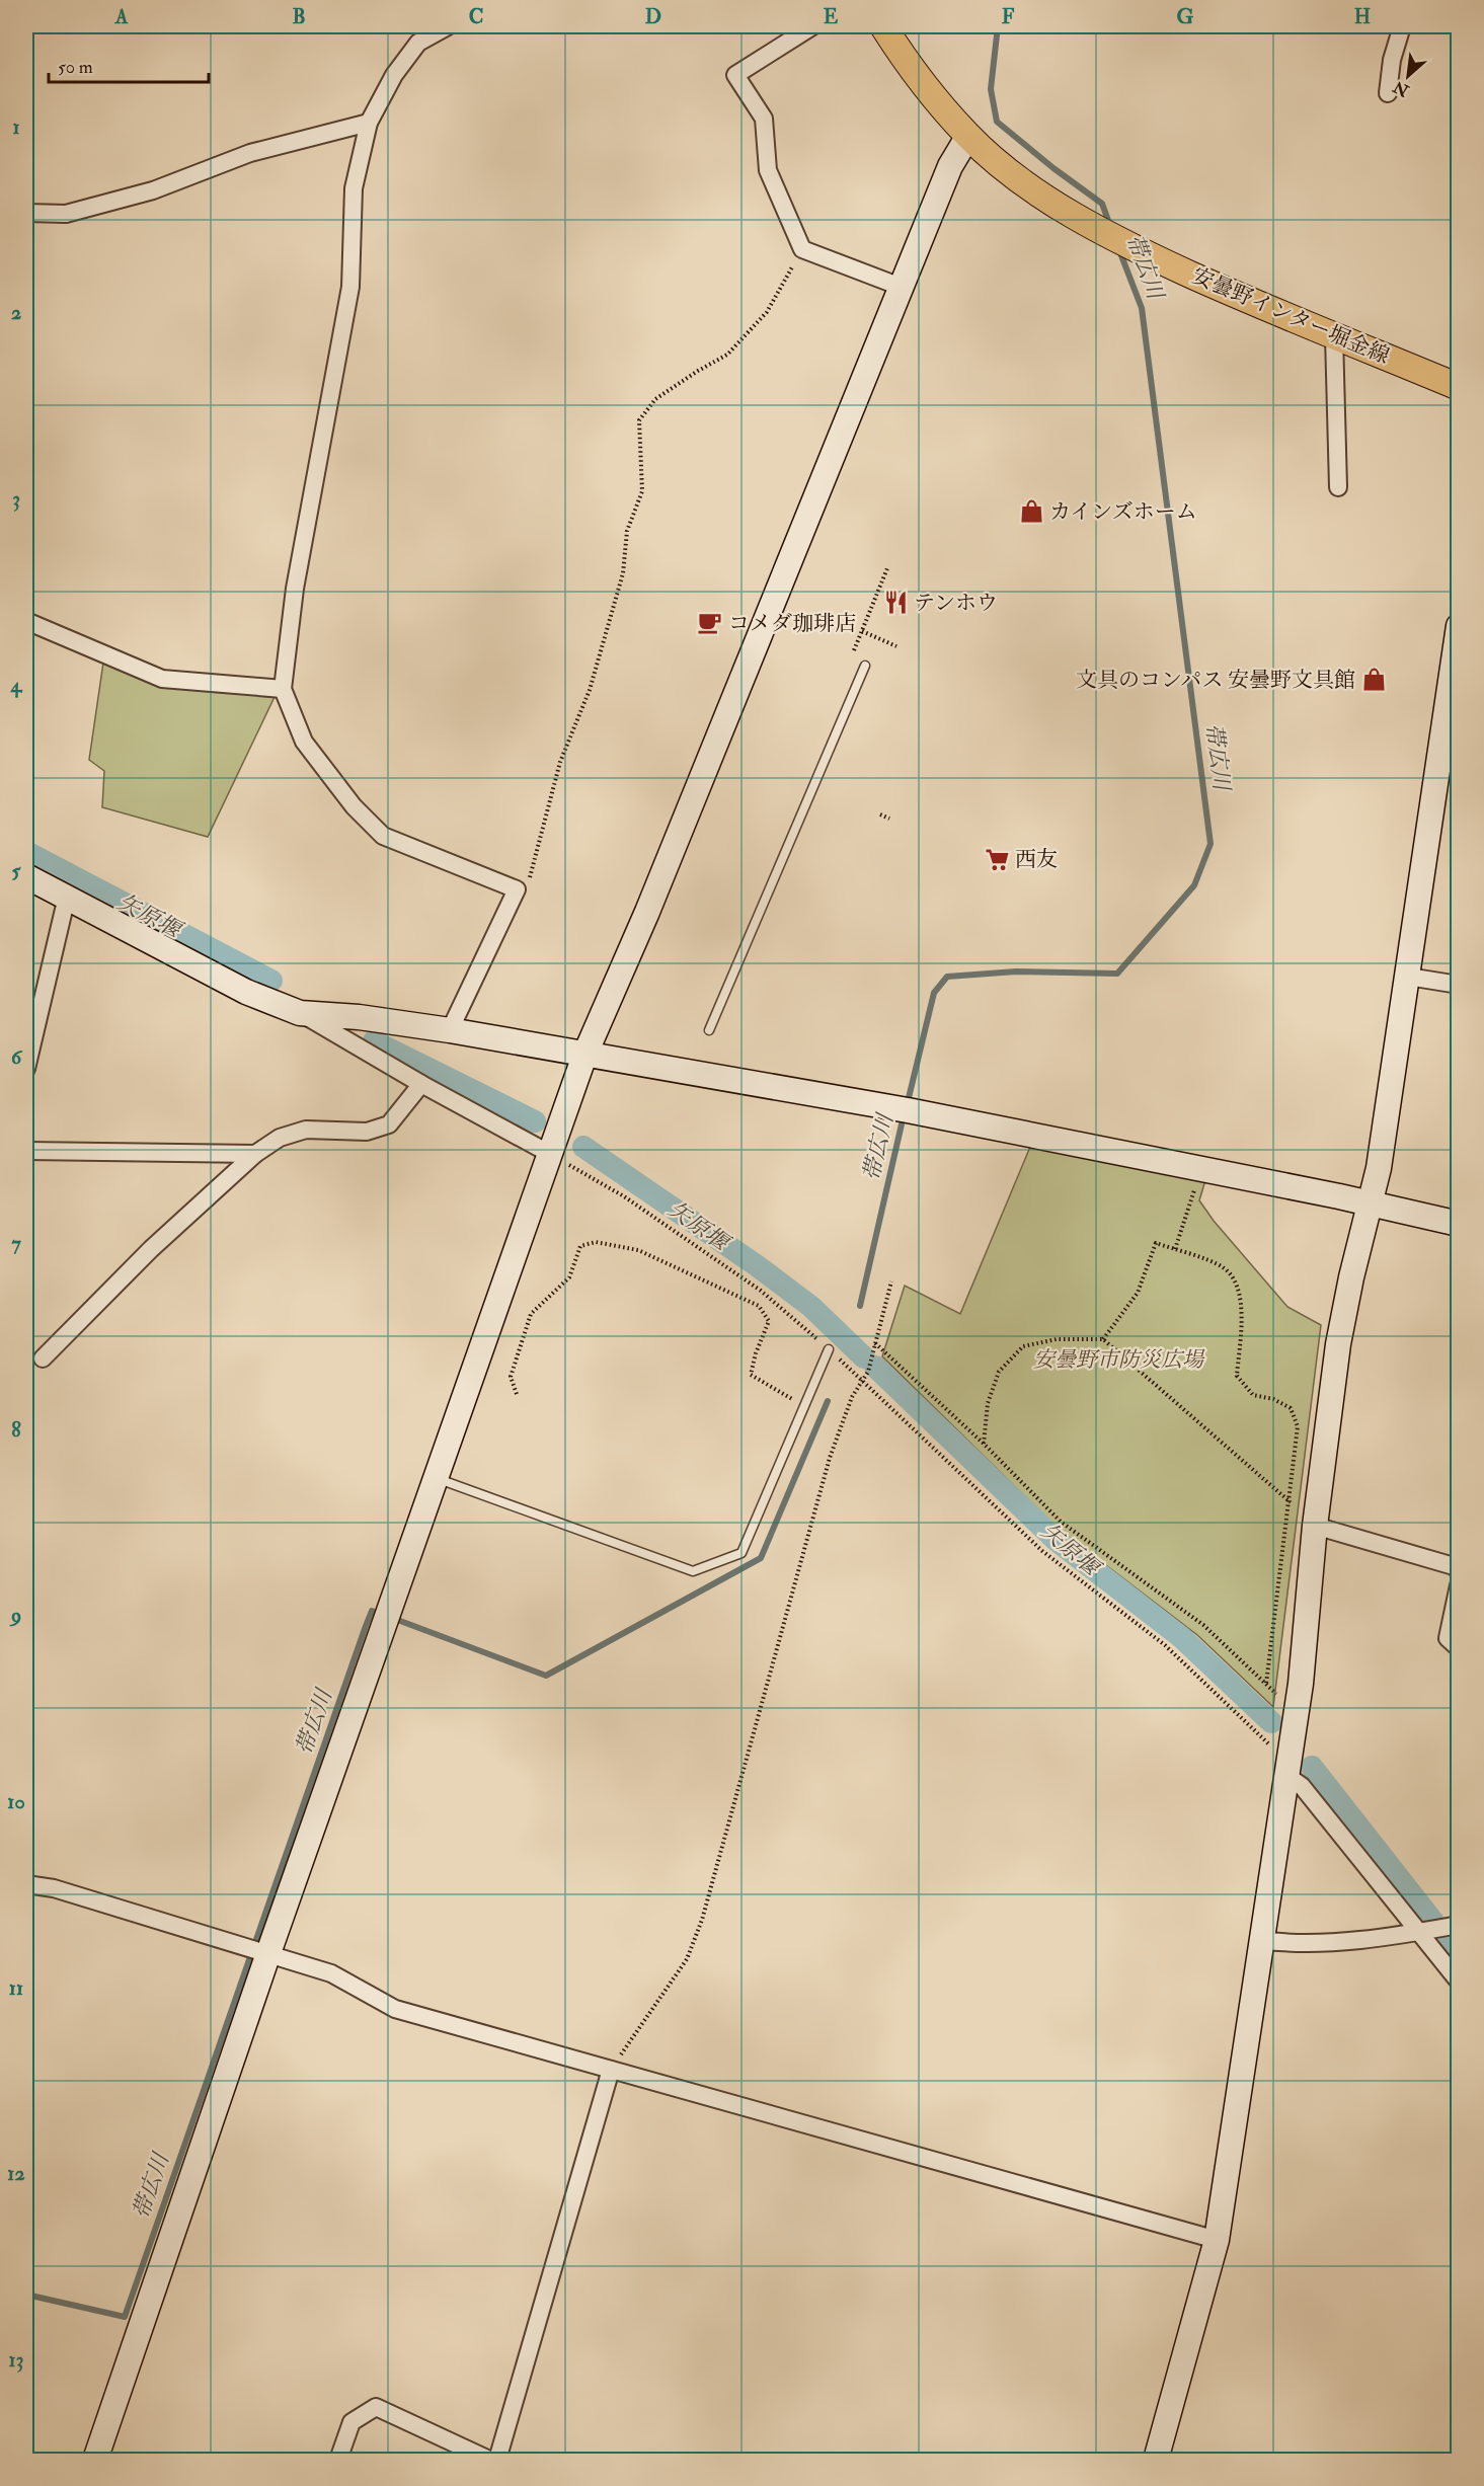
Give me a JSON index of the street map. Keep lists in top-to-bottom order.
{
  "streets": {
    "main road": ["安曇野インター堀金線"]
  },
  "water": ["帯広川", "矢原堰"],
  "parks": ["安曇野市防災広場"],
  "places": {
    "shop": ["カインズホーム", "文具のコンパス 安曇野文具館"],
    "restaurant": ["テンホウ"],
    "cafe": ["コメダ珈琲店"],
    "supermarket": ["西友"]
  },
  "scale_bar": "50 m",
  "north": "bottom left",
  "grid": {
    "columns": [
      "A",
      "B",
      "C",
      "D",
      "E",
      "F",
      "G",
      "H"
    ],
    "rows": [
      "1",
      "2",
      "3",
      "4",
      "5",
      "6",
      "7",
      "8",
      "9",
      "10",
      "11",
      "12",
      "13"
    ]
  }
}
